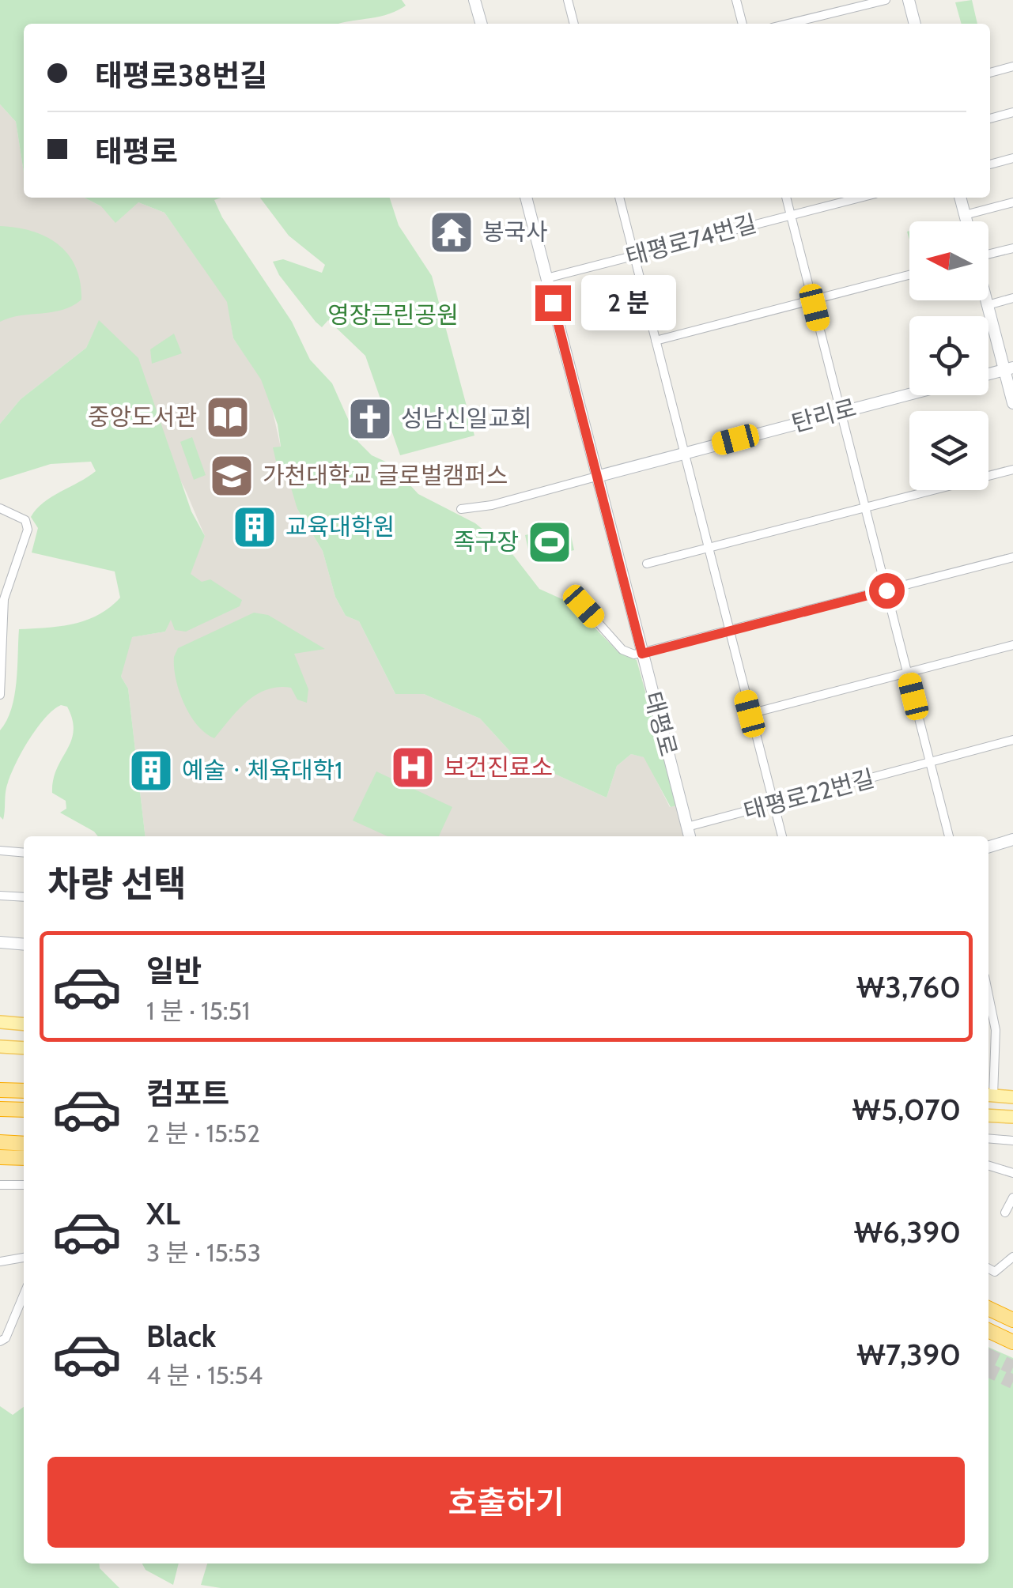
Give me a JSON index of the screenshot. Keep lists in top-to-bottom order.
{
  "streets": {
    "main road": ["탄리로", "태평로"],
    "street": ["태평로74번길", "태평로22번길"]
  },
  "crossings": [
    ["태평로74번길", "태평로"],
    ["탄리로", "태평로"],
    ["태평로", "태평로22번길"]
  ],
  "parks": ["영장근린공원"],
  "places": {
    "temple": ["봉국사"],
    "library": ["중앙도서관"],
    "church": ["성남신일교회"],
    "school or university": ["가천대학교 글로벌캠퍼스"],
    "building": ["교육대학원", "예술ㆍ체육대학1"],
    "sports": ["족구장"],
    "hospital": ["보건진료소"]
  },
  "north": "left",
  "page": {
    "banner": ["태평로38번길", "태평로"],
    "bubble": "2 분",
    "heading": "차량 선택",
    "list": [
      {
        "name": "일반",
        "note": "1 분 · 15:51",
        "value": "₩3,760"
      },
      {
        "name": "컴포트",
        "note": "2 분 · 15:52",
        "value": "₩5,070"
      },
      {
        "name": "XL",
        "note": "3 분 · 15:53",
        "value": "₩6,390"
      },
      {
        "name": "Black",
        "note": "4 분 · 15:54",
        "value": "₩7,390"
      }
    ],
    "buttons": "호출하기"
  }
}
